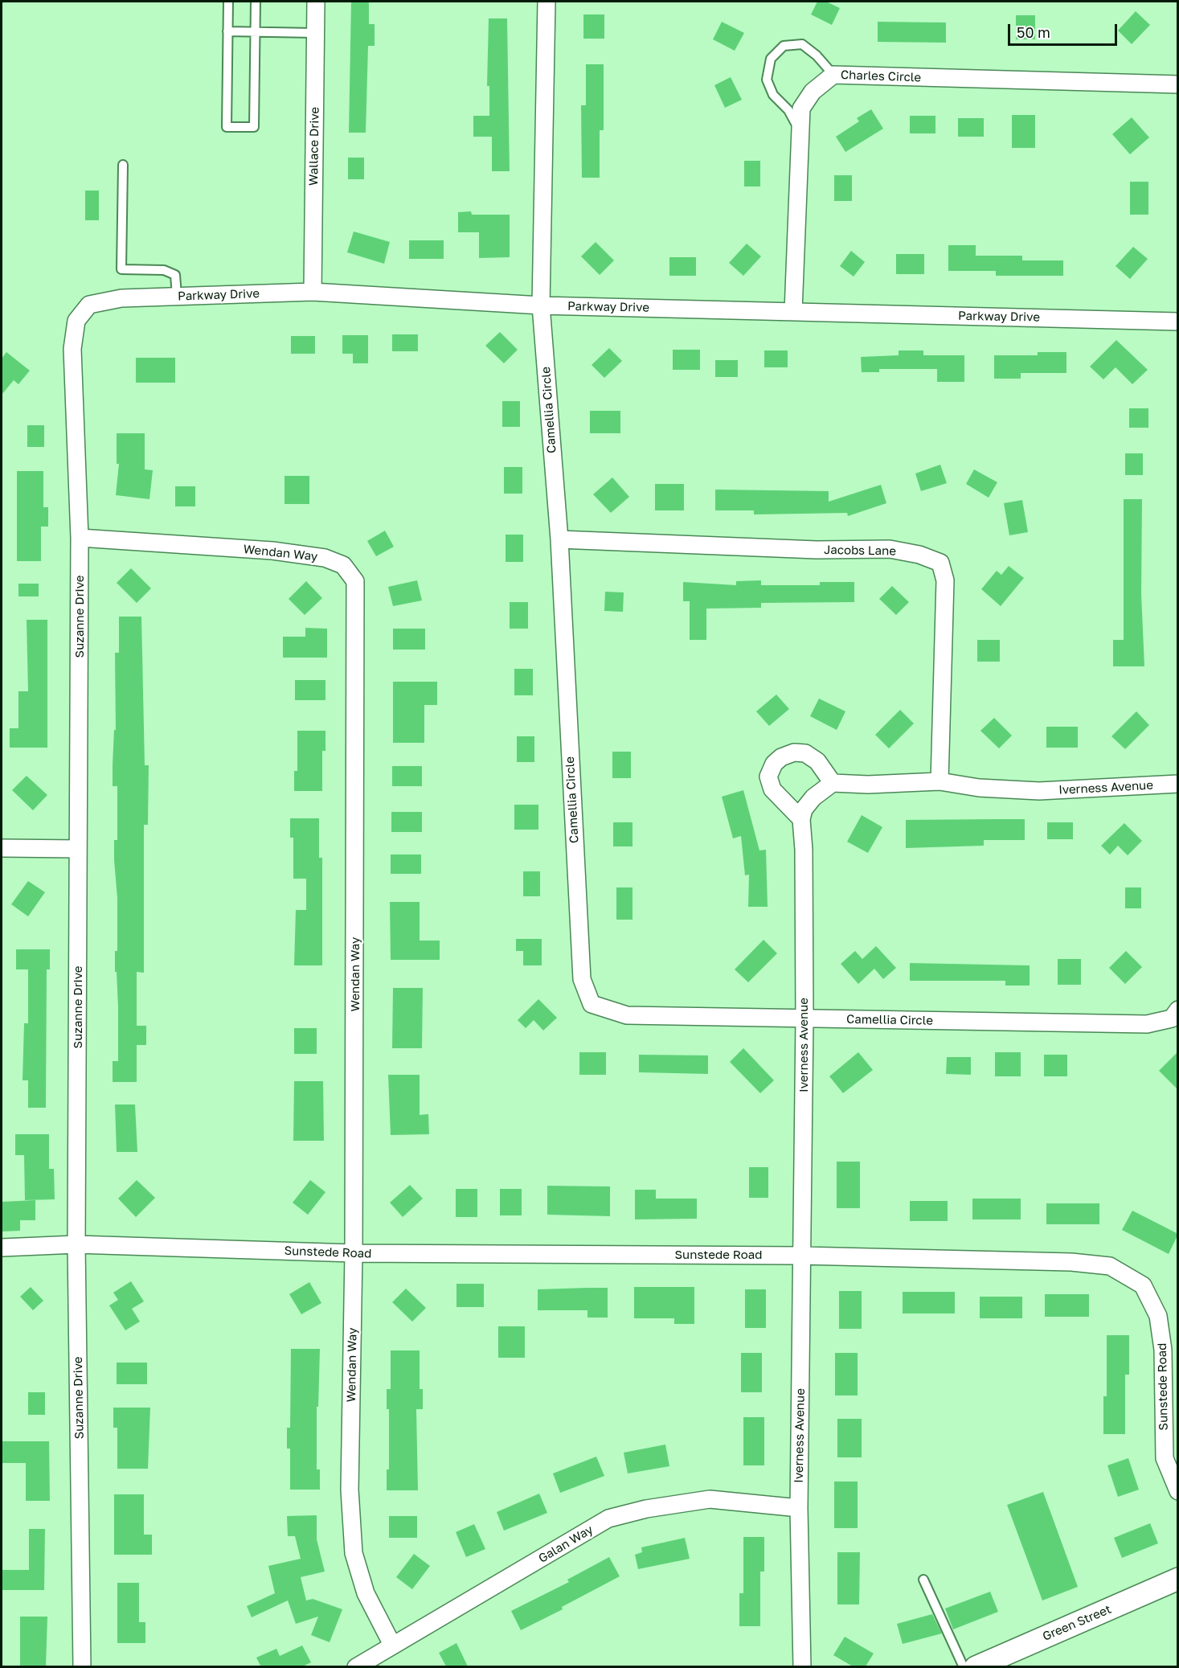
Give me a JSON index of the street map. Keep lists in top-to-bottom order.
{
  "streets": {
    "street": [
      "Charles Circle",
      "Wallace Drive",
      "Parkway Drive",
      "Camellia Circle",
      "Jacobs Lane",
      "Wendan Way",
      "Suzanne Drive",
      "Iverness Avenue",
      "Sunstede Road",
      "Galan Way",
      "Green Street"
    ]
  },
  "crossings": [
    ["Charles Circle", "Parkway Drive"],
    ["Wallace Drive", "Parkway Drive"],
    ["Parkway Drive", "Camellia Circle"],
    ["Parkway Drive", "Suzanne Drive"],
    ["Camellia Circle", "Jacobs Lane"],
    ["Camellia Circle", "Iverness Avenue"],
    ["Jacobs Lane", "Iverness Avenue"],
    ["Wendan Way", "Suzanne Drive"],
    ["Wendan Way", "Sunstede Road"],
    ["Wendan Way", "Galan Way"],
    ["Suzanne Drive", "Sunstede Road"],
    ["Iverness Avenue", "Sunstede Road"],
    ["Iverness Avenue", "Galan Way"]
  ],
  "scale_bar": "50 m"
}
